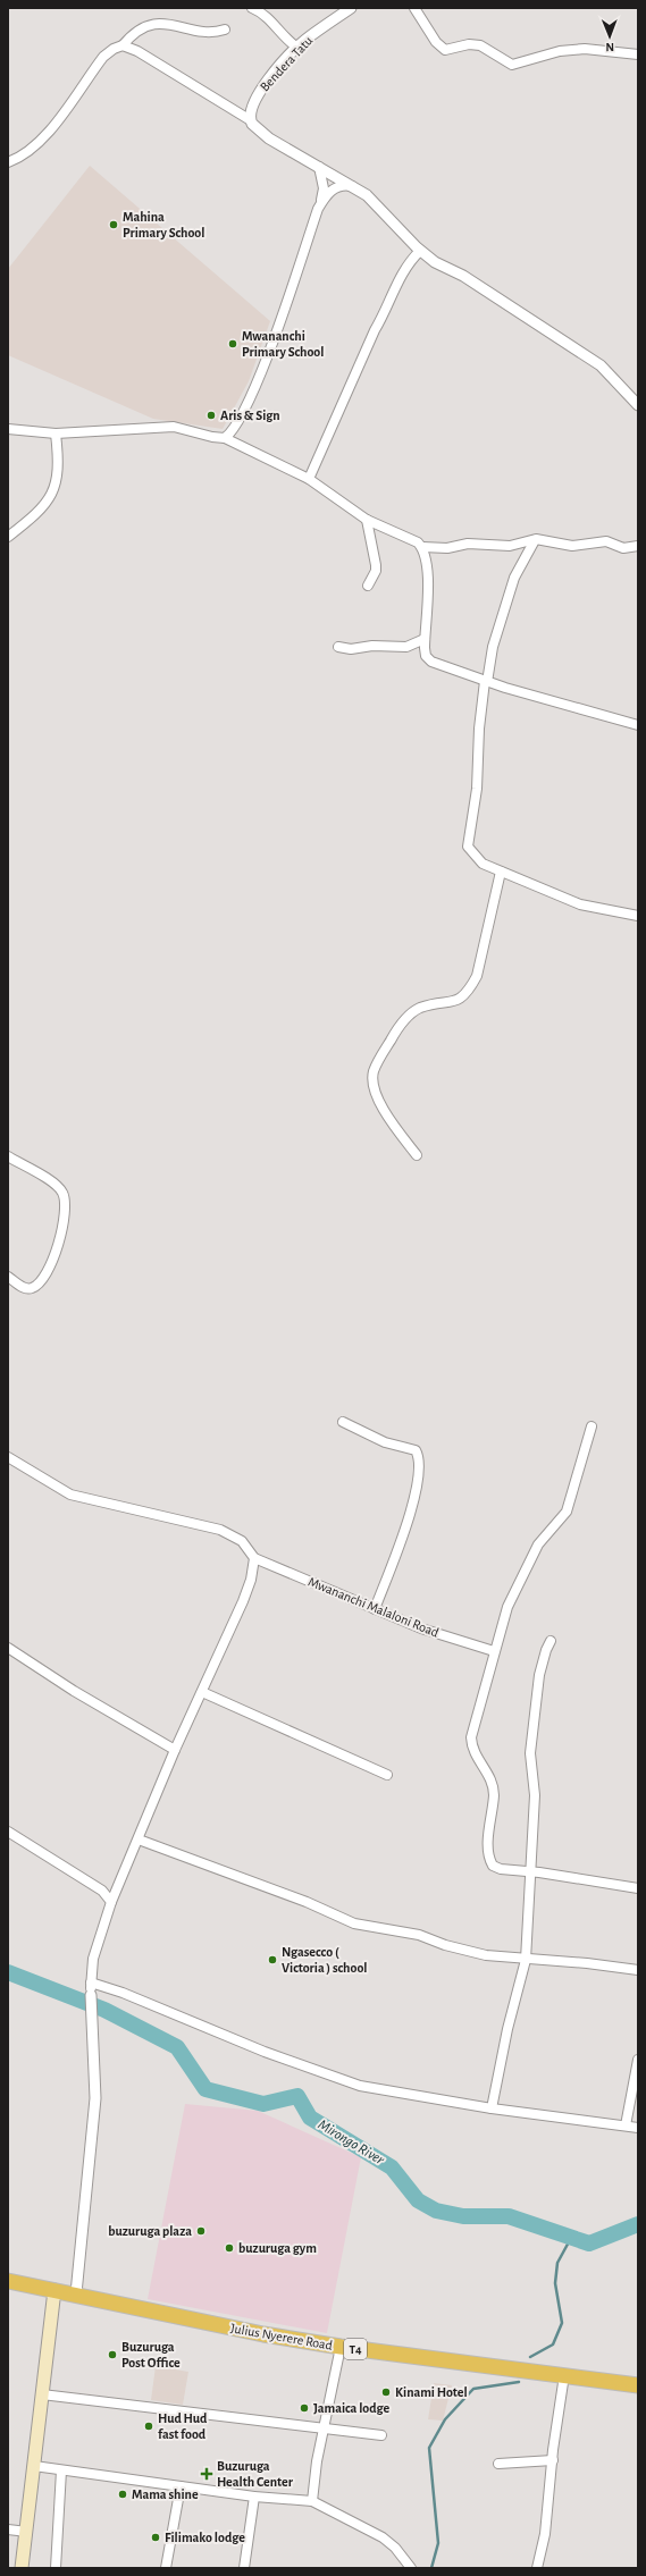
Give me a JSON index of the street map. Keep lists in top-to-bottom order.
{
  "streets": {
    "highway": ["Julius Nyerere Road", "T4"],
    "street": ["Bendera Tatu", "Mwananchi Malaloni Road"]
  },
  "water": ["Mirongo River"],
  "places": {
    "other": [
      "Mahina Primary School",
      "Mwananchi Primary School",
      "Aris & Sign",
      "Ngasecco ( Victoria ) school",
      "buzuruga plaza",
      "buzuruga gym",
      "Buzuruga Post Office",
      "Kinami Hotel",
      "Jamaica lodge",
      "Hud Hud fast food",
      "Mama shine",
      "Filimako lodge"
    ],
    "health": ["Buzuruga Health Center"]
  },
  "north": "bottom"
}
